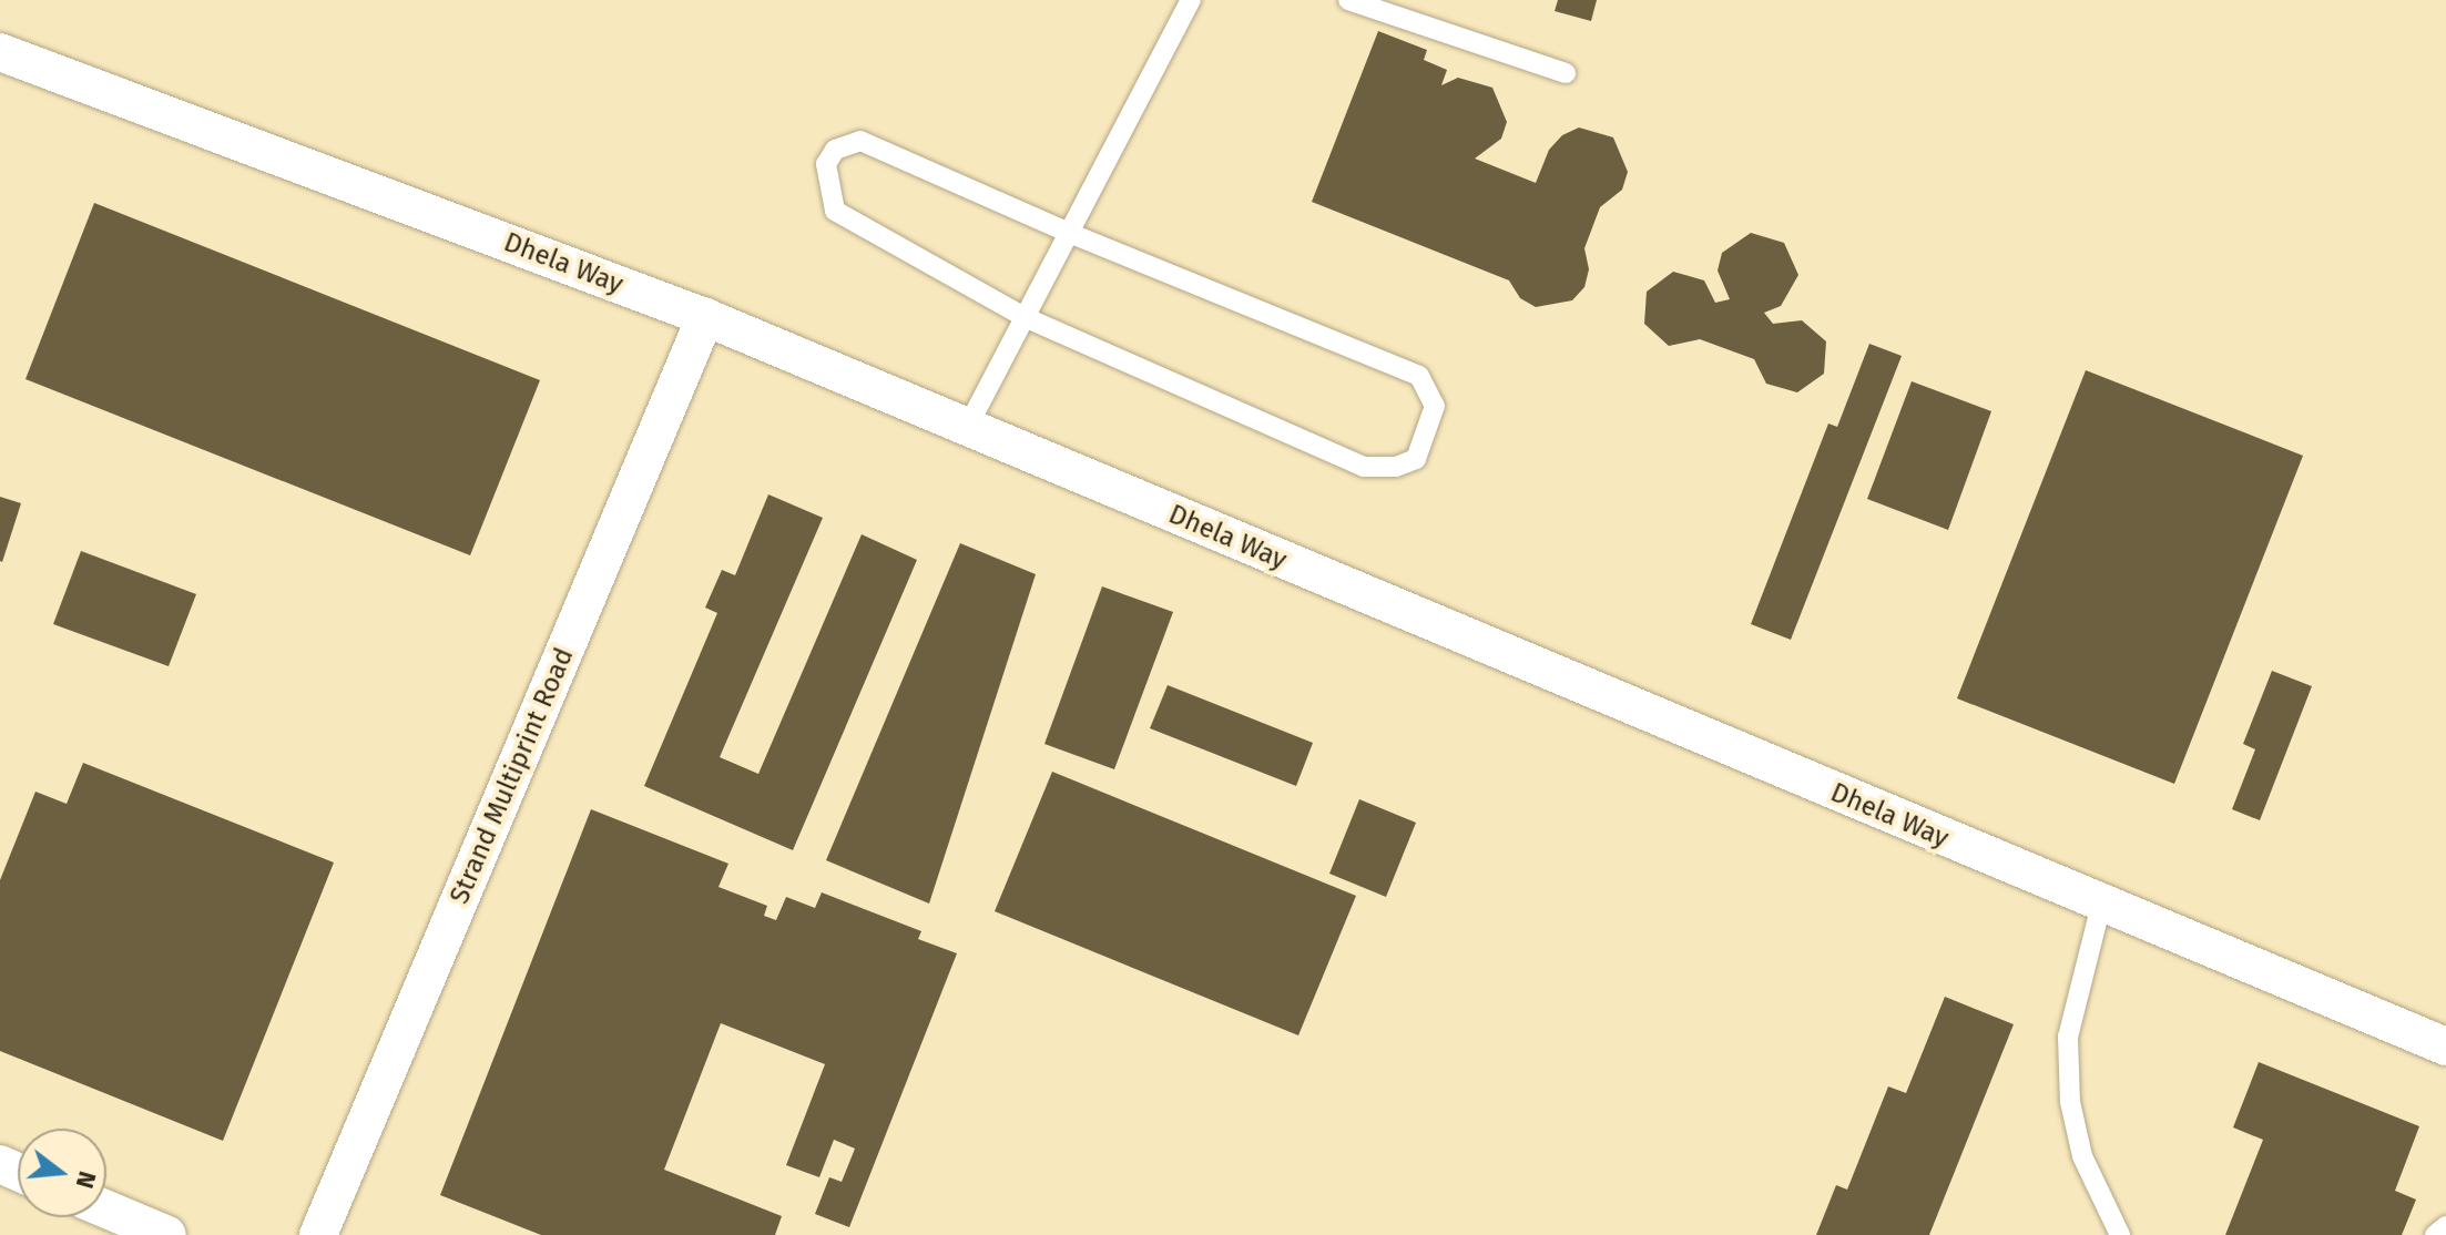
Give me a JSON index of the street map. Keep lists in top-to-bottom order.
{
  "streets": {
    "street": ["Dhela Way", "Strand Multiprint Road"]
  },
  "crossings": [
    ["Dhela Way", "Strand Multiprint Road"]
  ],
  "north": "right"
}
